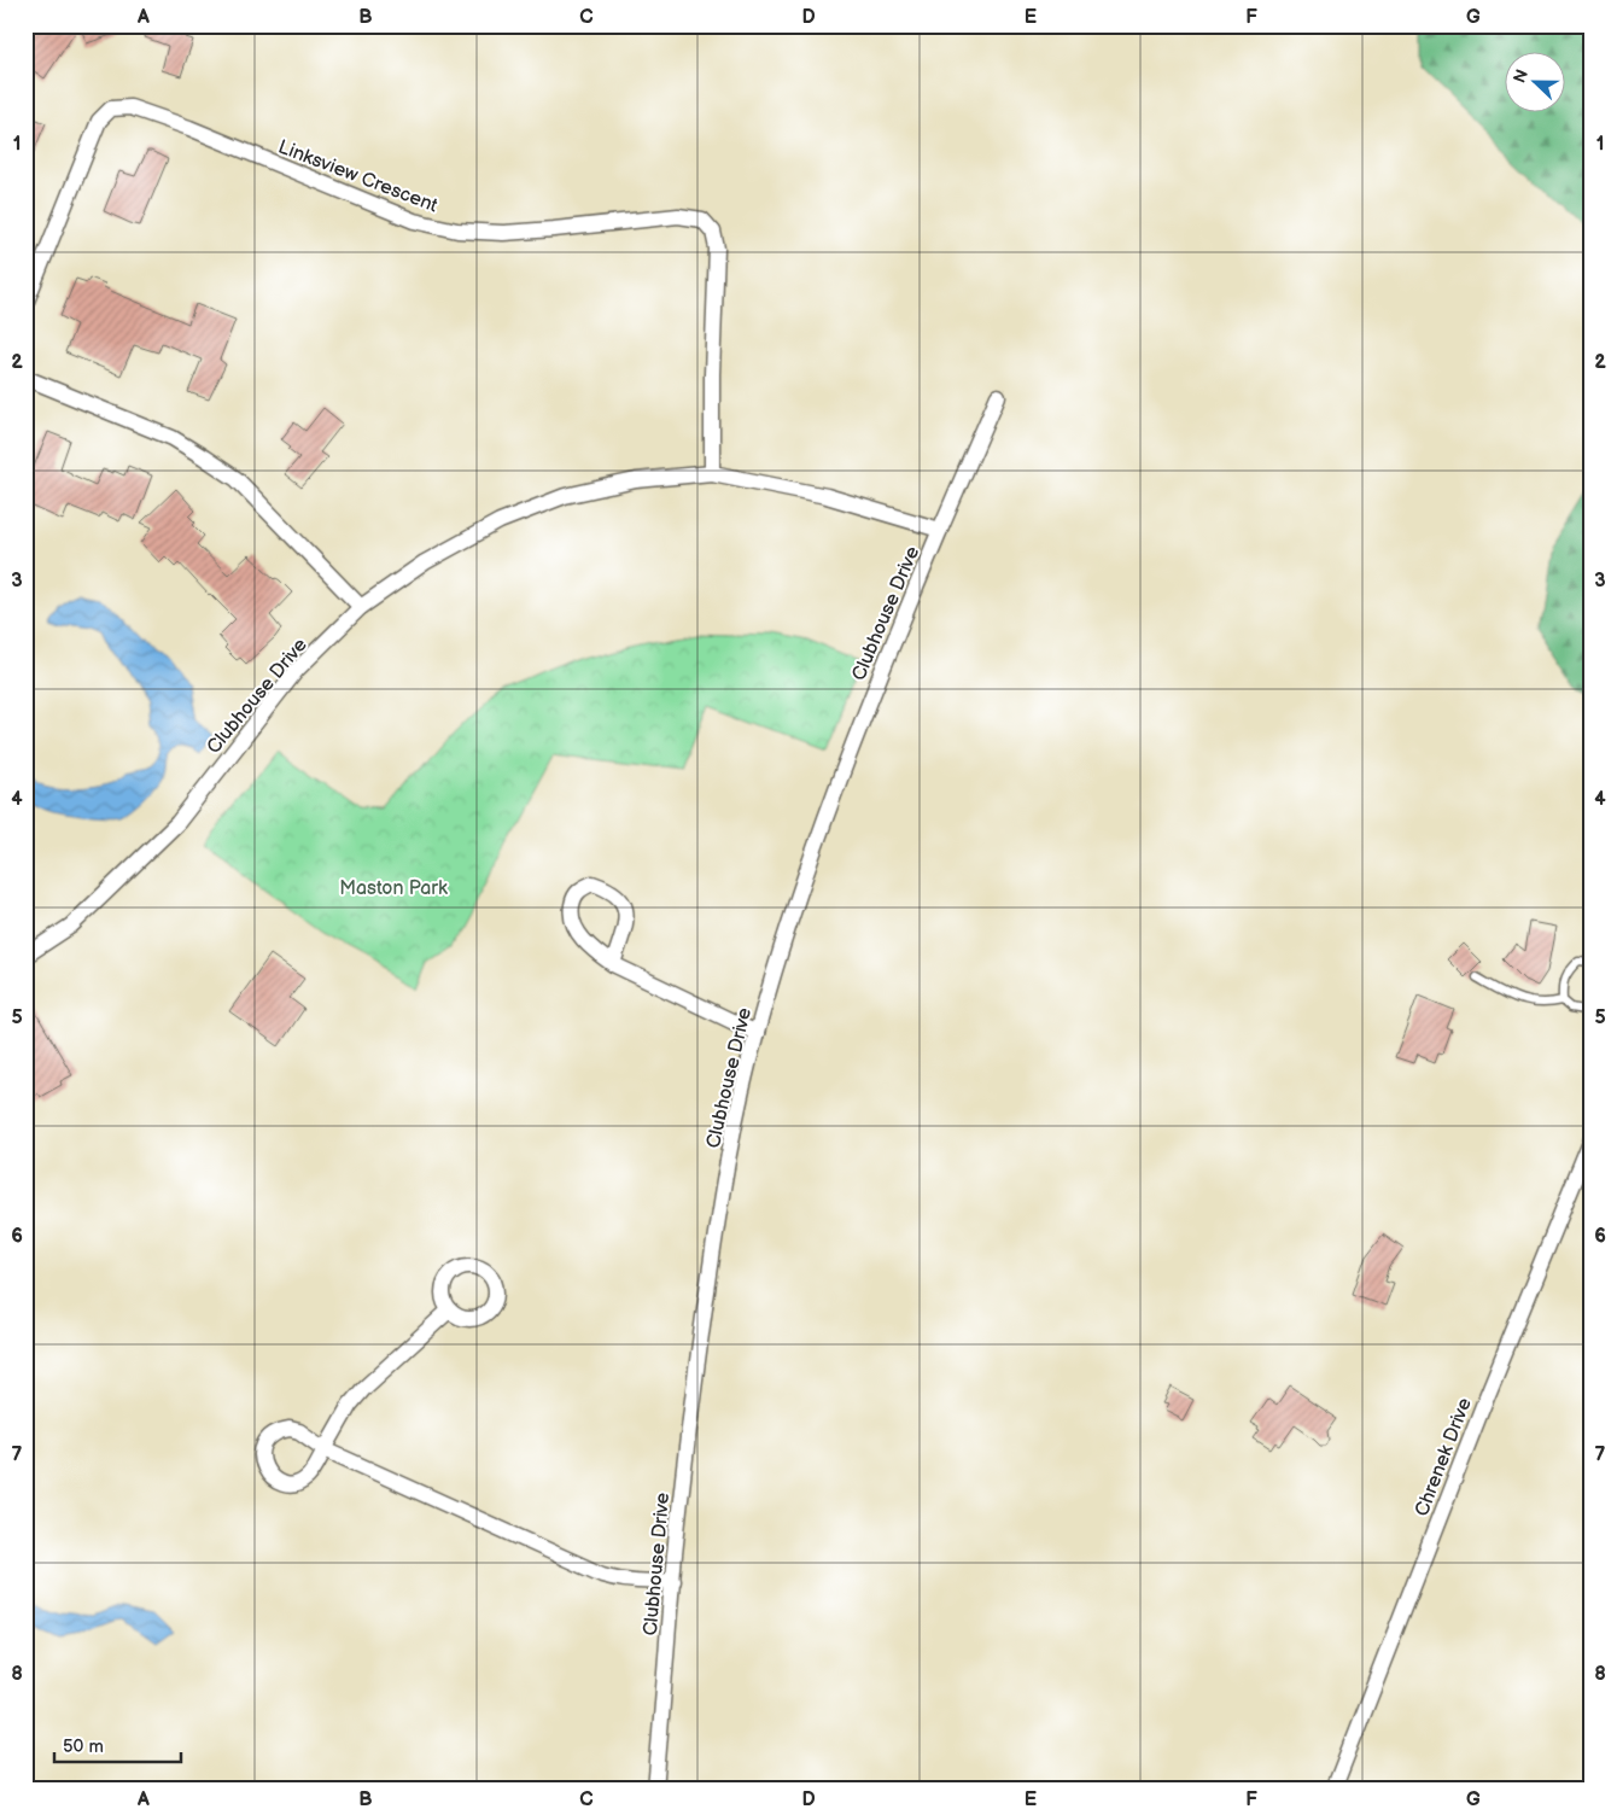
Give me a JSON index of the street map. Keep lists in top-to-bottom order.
{
  "streets": {
    "street": ["Linksview Crescent", "Clubhouse Drive", "Chrenek Drive"]
  },
  "crossings": [
    ["Linksview Crescent", "Clubhouse Drive"]
  ],
  "parks": ["Maston Park"],
  "scale_bar": "50 m",
  "north": "left",
  "grid": {
    "columns": [
      "A",
      "B",
      "C",
      "D",
      "E",
      "F",
      "G"
    ],
    "rows": [
      "1",
      "2",
      "3",
      "4",
      "5",
      "6",
      "7",
      "8"
    ]
  }
}
